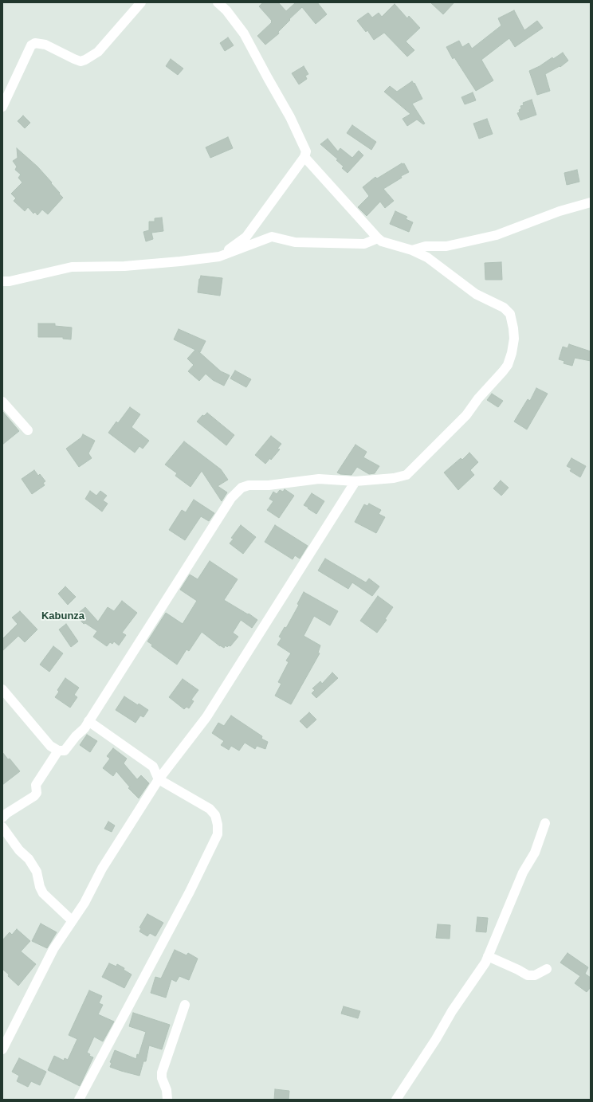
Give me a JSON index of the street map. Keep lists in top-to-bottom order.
{
  "districts": ["Kabunza"]
}
